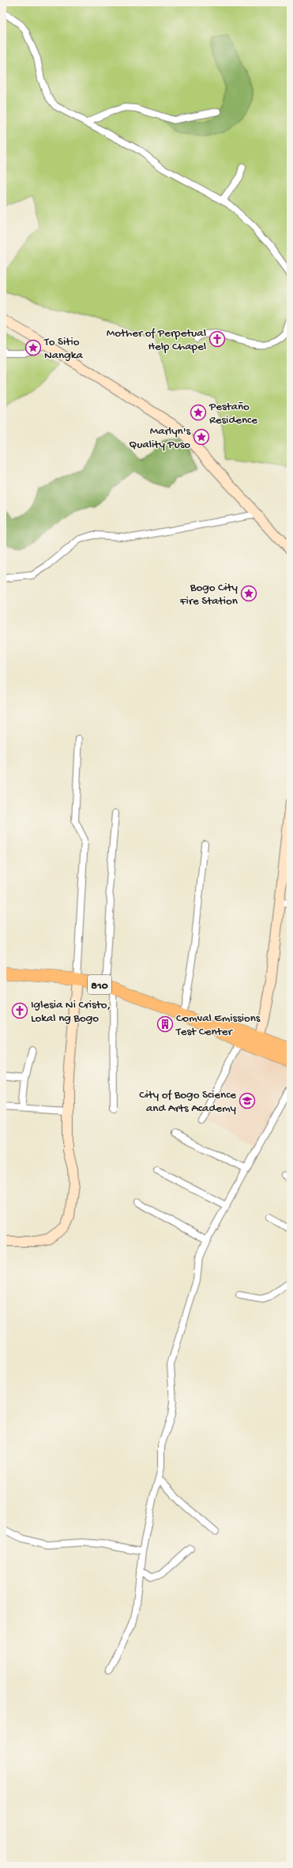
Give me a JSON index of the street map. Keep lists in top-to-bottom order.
{
  "streets": {
    "highway": ["810"]
  },
  "places": {
    "church": ["Mother of Perpetual Help Chapel", "Iglesia Ni Cristo, Lokal ng Bogo"],
    "place": [
      "To Sitio Nangka",
      "Pestaño Residence",
      "Marlyn's Quality Puso",
      "Bogo City Fire Station"
    ],
    "building": ["Comval Emissions Test Center"],
    "school or university": ["City of Bogo Science and Arts Academy"]
  }
}
